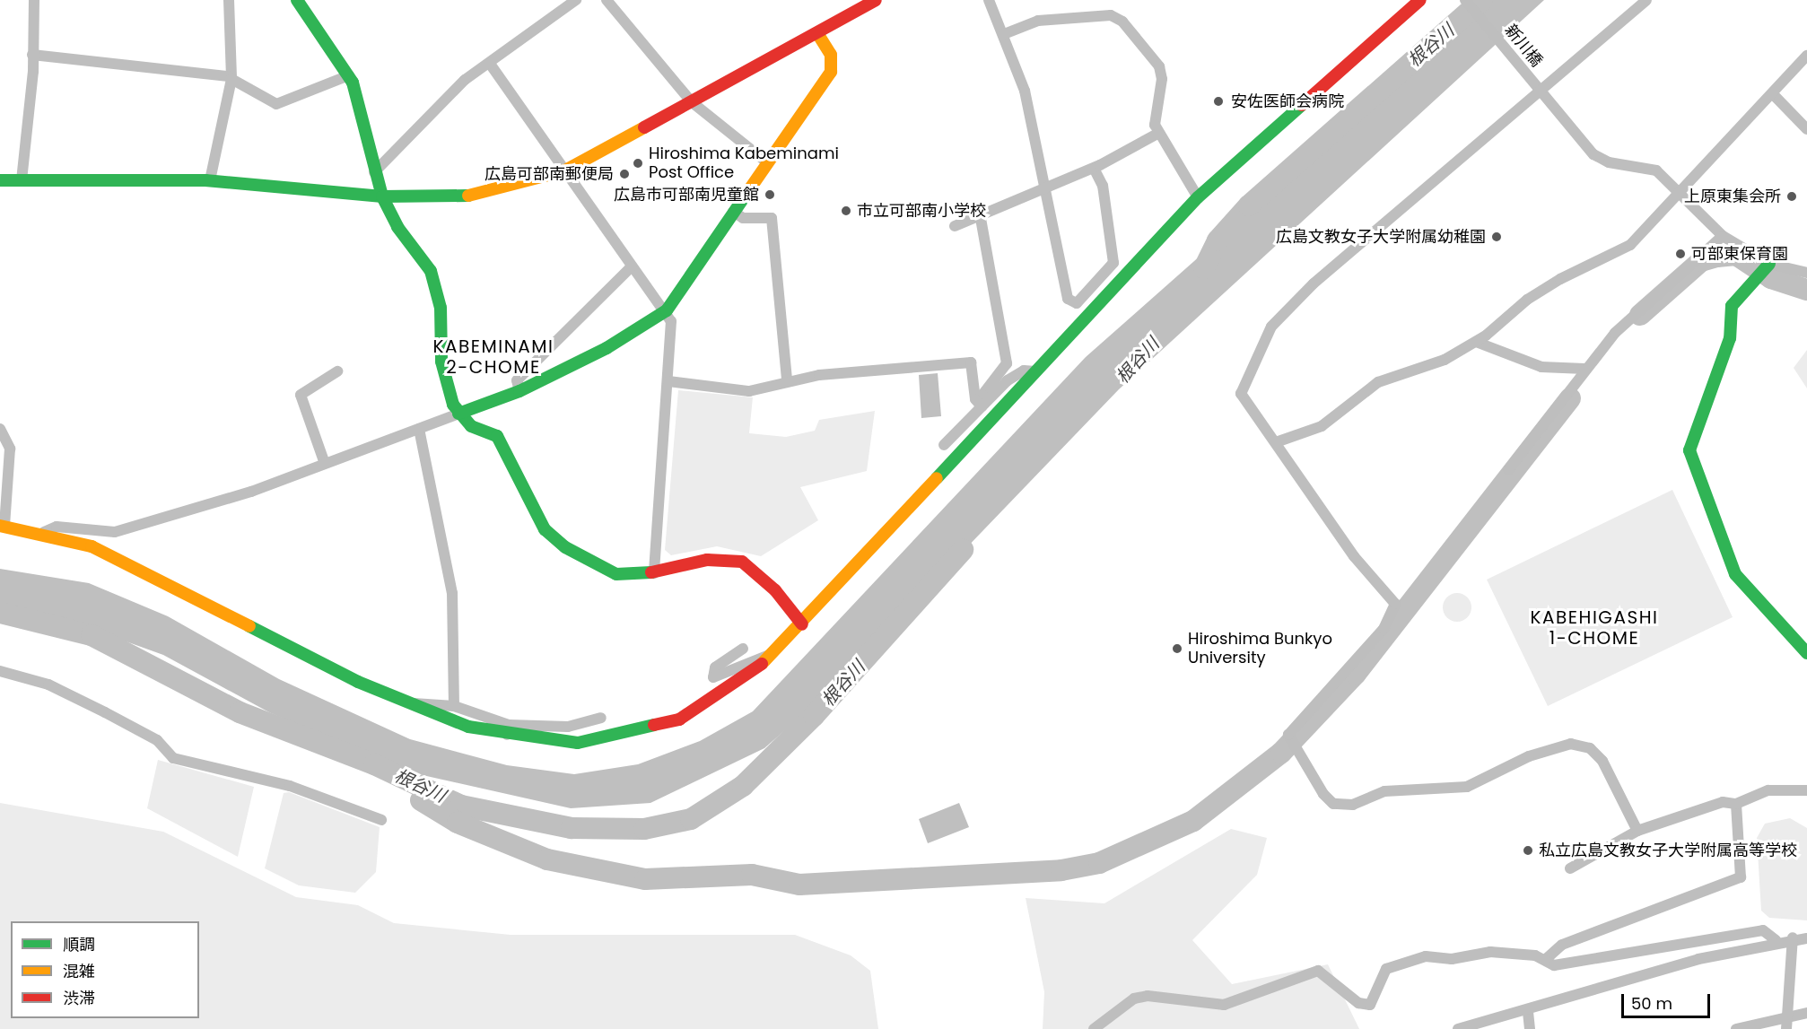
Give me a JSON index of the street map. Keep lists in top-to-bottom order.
{
  "streets": {
    "street": ["新川橋"]
  },
  "districts": ["KABEMINAMI 2-CHOME", "KABEHIGASHI 1-CHOME"],
  "water": ["根谷川"],
  "places": [
    "安佐医師会病院",
    "Hiroshima Kabeminami Post Office",
    "広島可部南郵便局",
    "広島市可部南児童館",
    "上原東集会所",
    "市立可部南小学校",
    "広島文教女子大学附属幼稚園",
    "可部東保育園",
    "Hiroshima Bunkyo University",
    "私立広島文教女子大学附属高等学校"
  ],
  "legend": ["順調", "混雑", "渋滞"],
  "scale_bar": "50 m"
}
